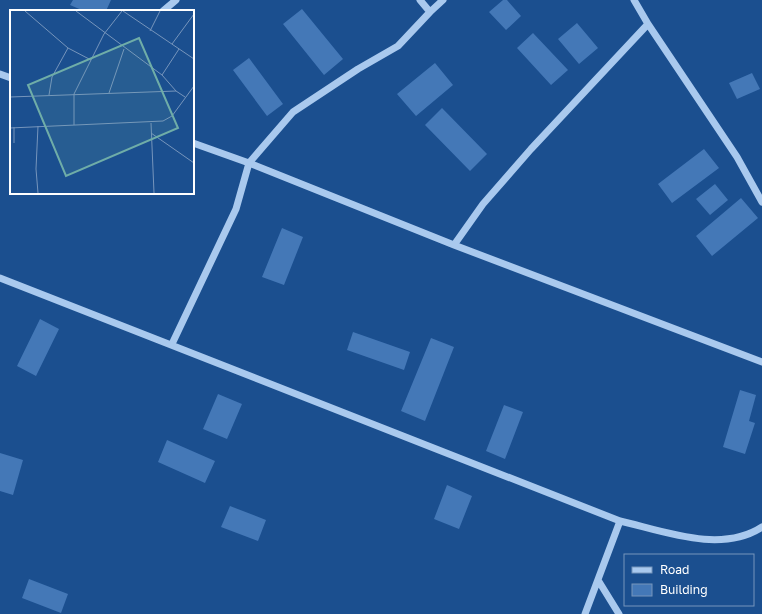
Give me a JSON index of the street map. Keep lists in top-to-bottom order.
{
  "legend": ["Road", "Building"]
}
